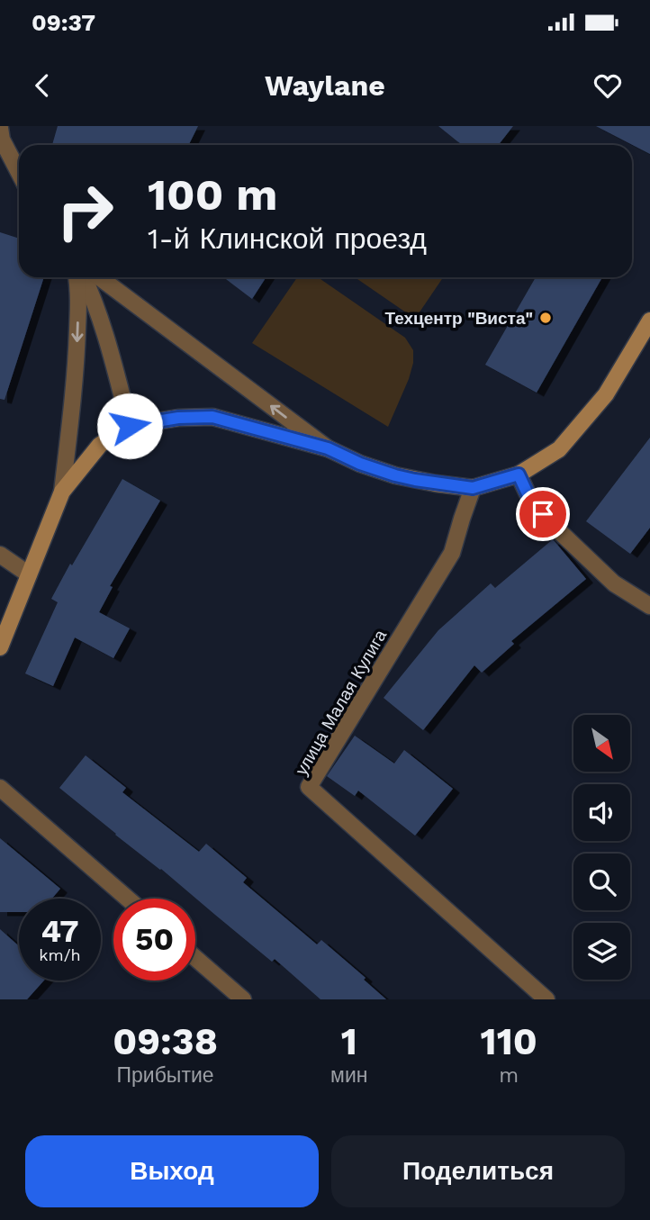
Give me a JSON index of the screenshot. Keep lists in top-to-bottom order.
{
  "streets": {
    "street": ["улица Малая Кулига"]
  },
  "places": ["Техцентр \"Виста\""],
  "north": "bottom right",
  "page": {
    "status": "09:37",
    "header": "Waylane",
    "turn": ["100 m", "1-й Клинской проезд"],
    "speed": "47 km/h",
    "limit": "50",
    "eta": [
      "09:38",
      "Прибытие",
      "1",
      "мин",
      "110",
      "m"
    ],
    "buttons": ["Выход", "Поделиться"]
  }
}
